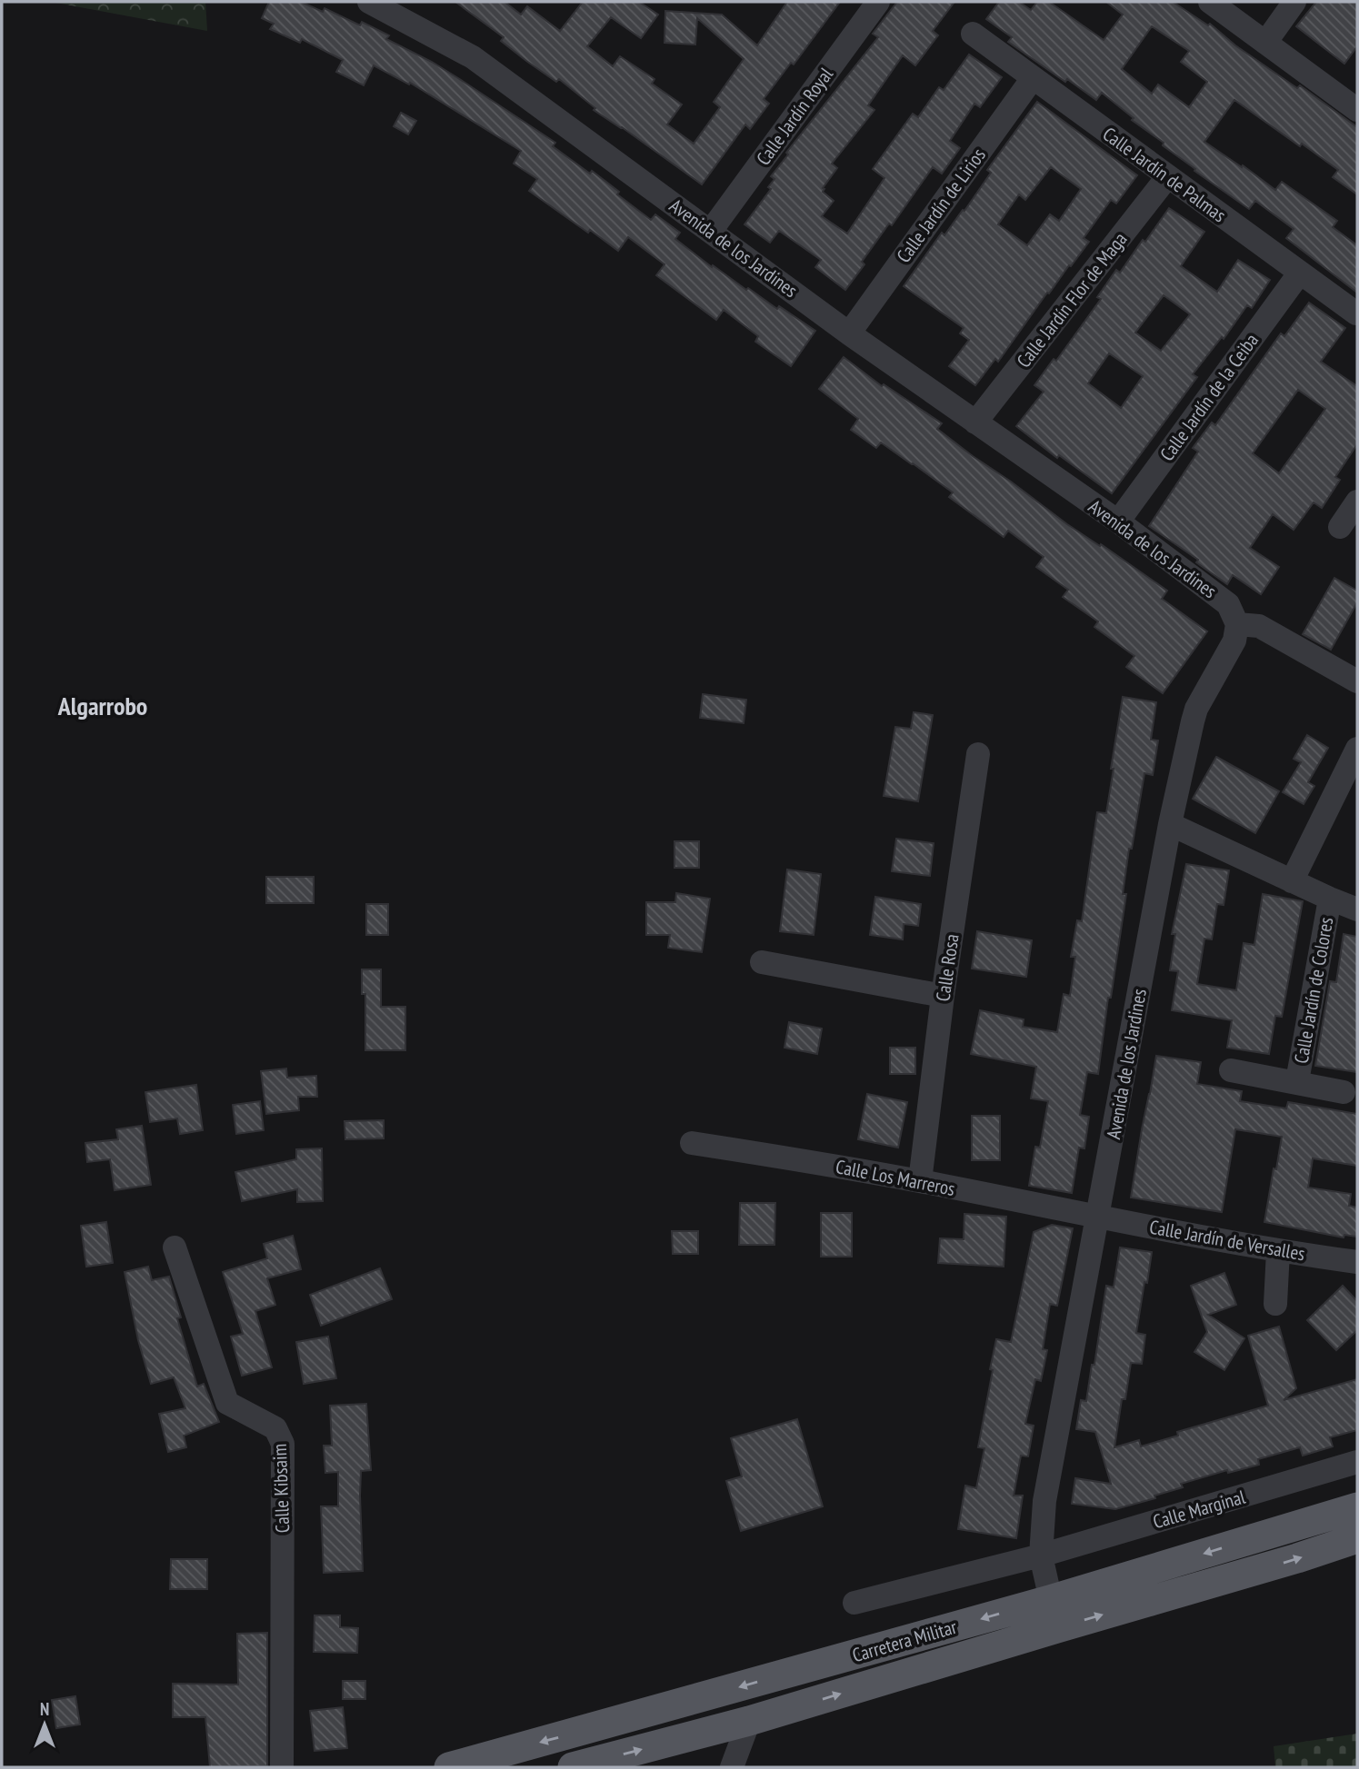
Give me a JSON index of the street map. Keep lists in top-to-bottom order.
{
  "streets": {
    "main road": ["Carretera Militar"],
    "street": [
      "Calle Jardín Royal",
      "Calle Jardín de Palmas",
      "Calle Jardín de Lirios",
      "Avenida de los Jardines",
      "Calle Jardín Flor de Maga",
      "Calle Jardín de la Ceiba",
      "Calle Rosa",
      "Calle Jardín de Colores",
      "Calle Los Marreros",
      "Calle Jardín de Versalles",
      "Calle Kibsaim",
      "Calle Marginal"
    ]
  },
  "crossings": [
    ["Calle Jardín Royal", "Avenida de los Jardines"],
    ["Calle Jardín de Palmas", "Calle Jardín de Lirios"],
    ["Calle Jardín de Palmas", "Calle Jardín Flor de Maga"],
    ["Calle Jardín de Palmas", "Calle Jardín de la Ceiba"],
    ["Calle Jardín de Lirios", "Avenida de los Jardines"],
    ["Avenida de los Jardines", "Calle Jardín Flor de Maga"],
    ["Avenida de los Jardines", "Calle Jardín de la Ceiba"],
    ["Avenida de los Jardines", "Calle Los Marreros"],
    ["Avenida de los Jardines", "Calle Jardín de Versalles"],
    ["Avenida de los Jardines", "Calle Marginal"],
    ["Avenida de los Jardines", "Carretera Militar"],
    ["Calle Rosa", "Calle Los Marreros"],
    ["Calle Los Marreros", "Calle Jardín de Versalles"]
  ],
  "districts": ["Algarrobo"],
  "north": "top"
}
